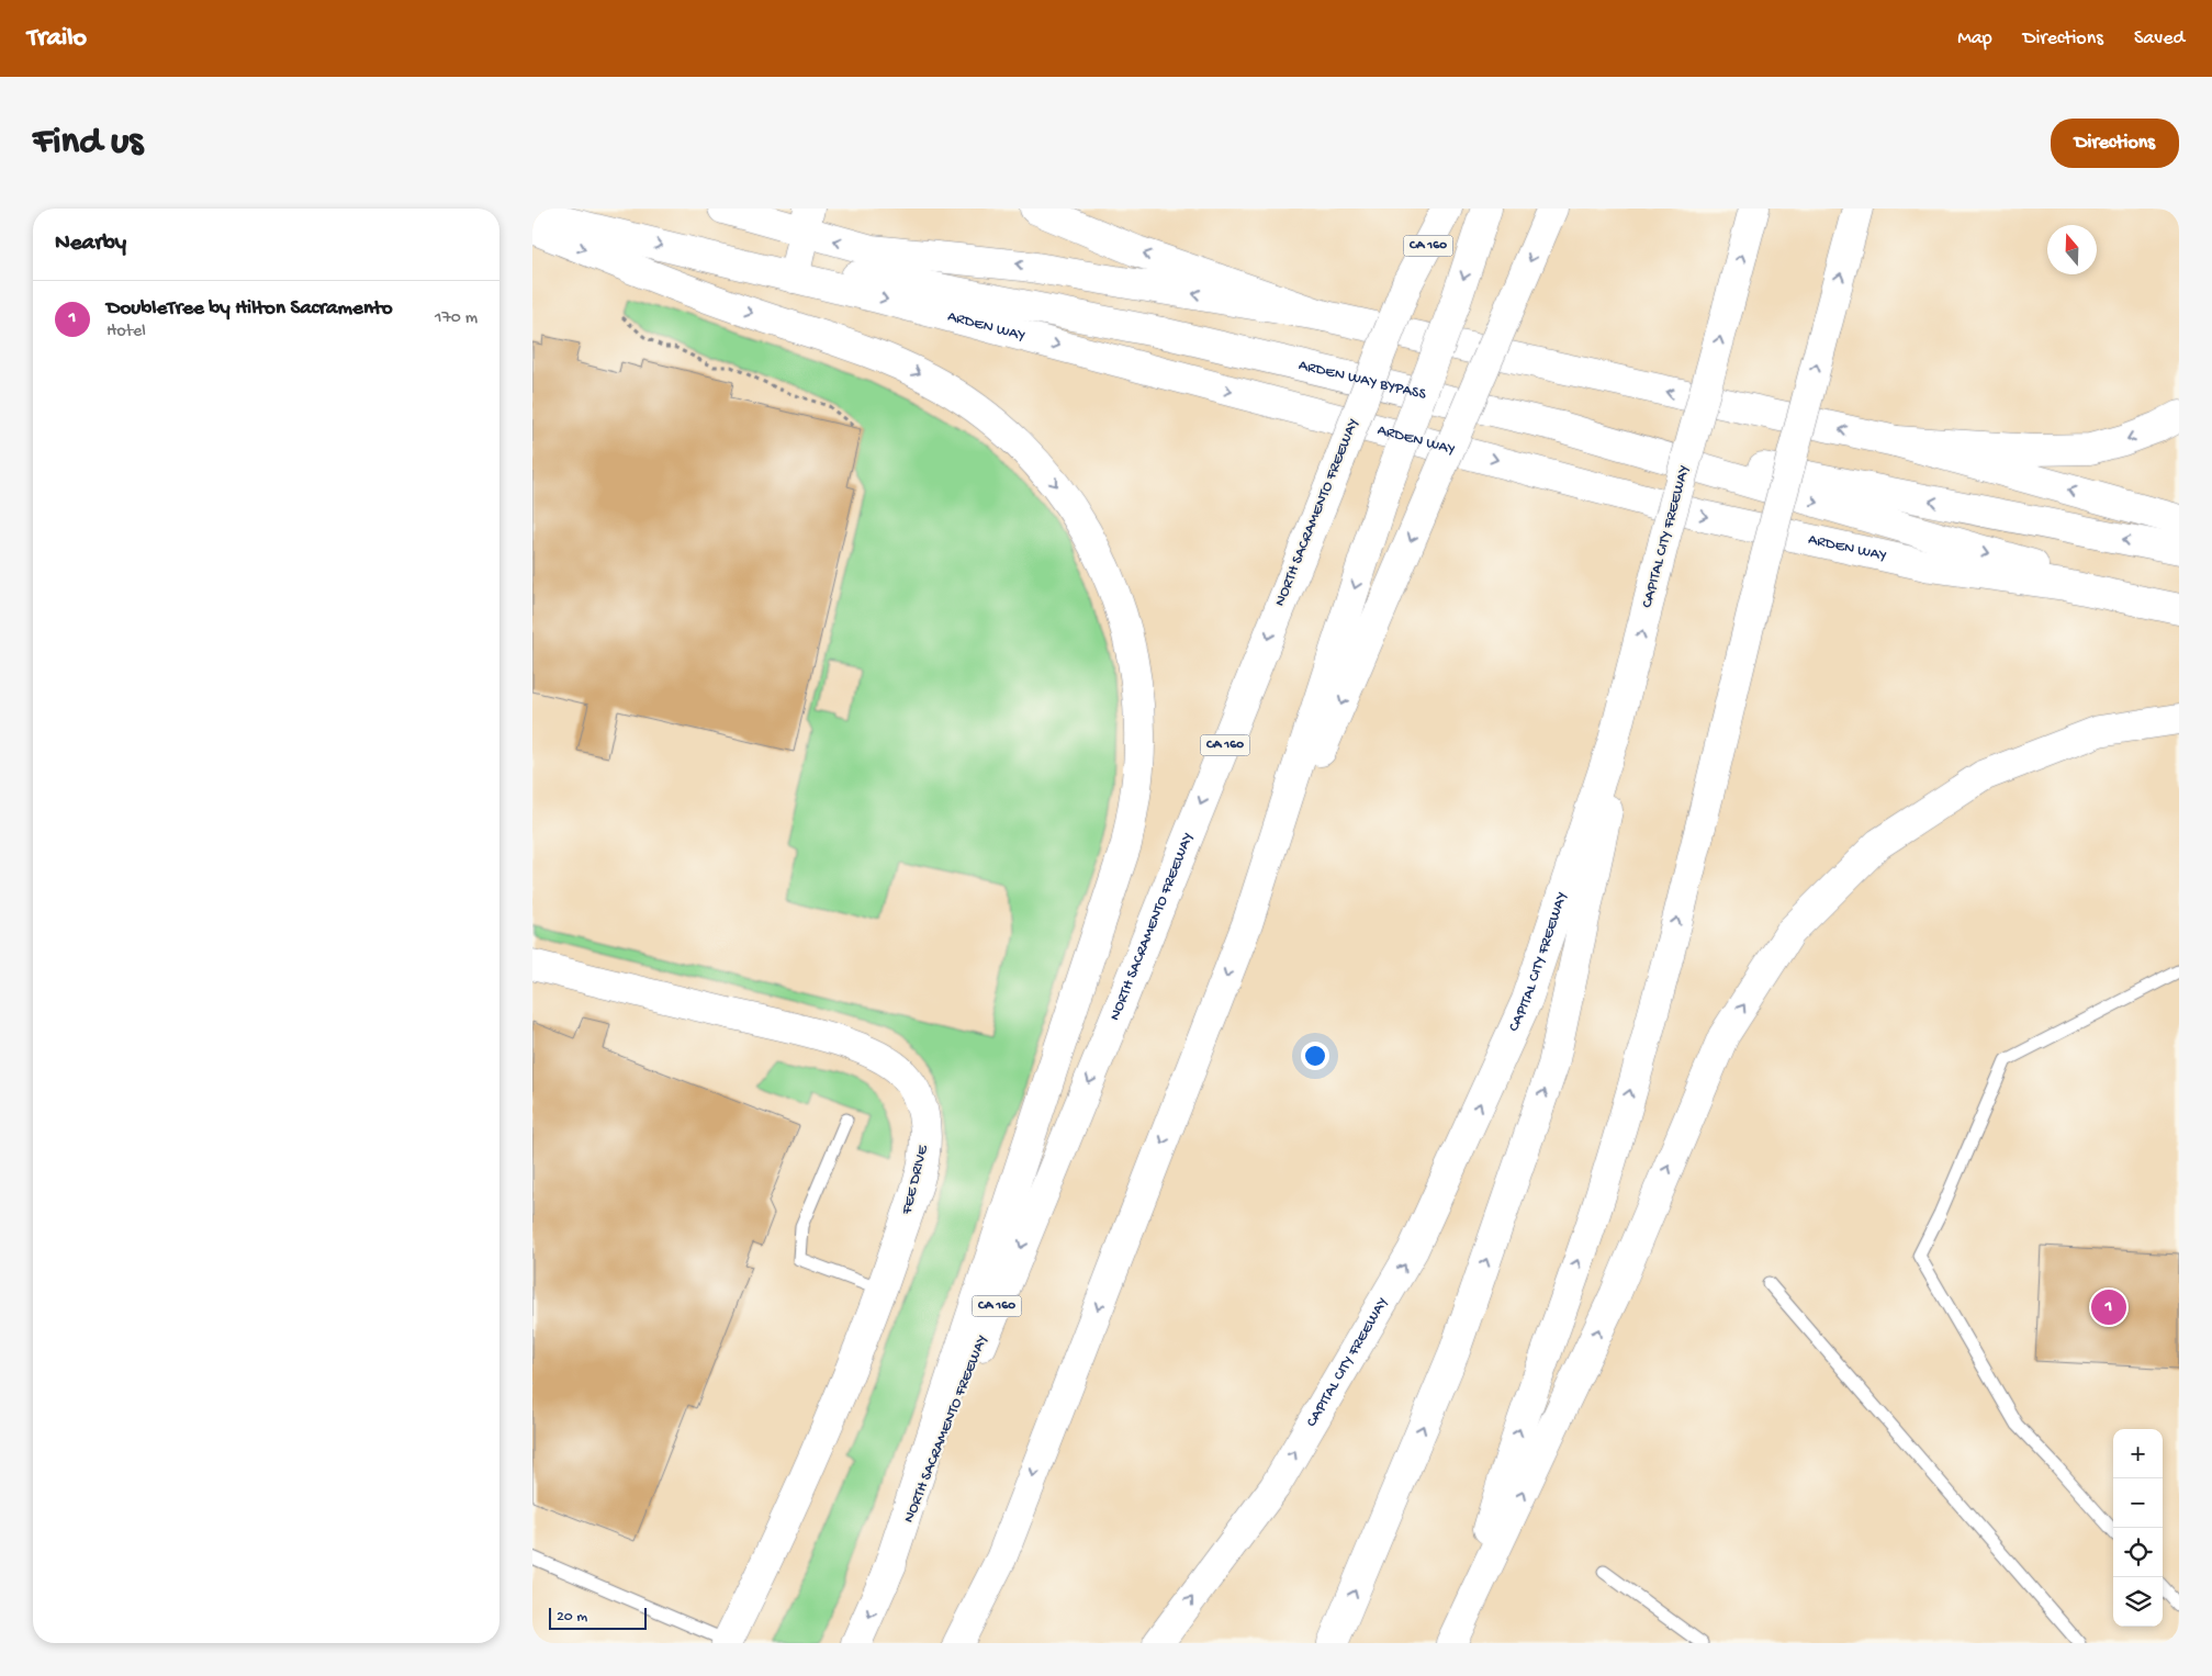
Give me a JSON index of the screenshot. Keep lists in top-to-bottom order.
{
  "streets": {
    "main road": [
      "CA 160",
      "ARDEN WAY",
      "ARDEN WAY BYPASS",
      "NORTH SACRAMENTO FREEWAY",
      "CAPITAL CITY FREEWAY",
      "FEE DRIVE"
    ]
  },
  "scale_bar": "20 m",
  "north": "top",
  "page": {
    "header": "Trailo",
    "nav": ["Map", "Directions", "Saved"],
    "buttons": "Directions",
    "title": "Find us",
    "heading": "Nearby",
    "list": [
      {
        "mark": "1",
        "name": "DoubleTree by Hilton Sacramento",
        "note": "Hotel",
        "value": "170 m"
      }
    ],
    "pins": "1",
    "map_buttons": ["+", "−"],
    "scale": "20 m"
  }
}
